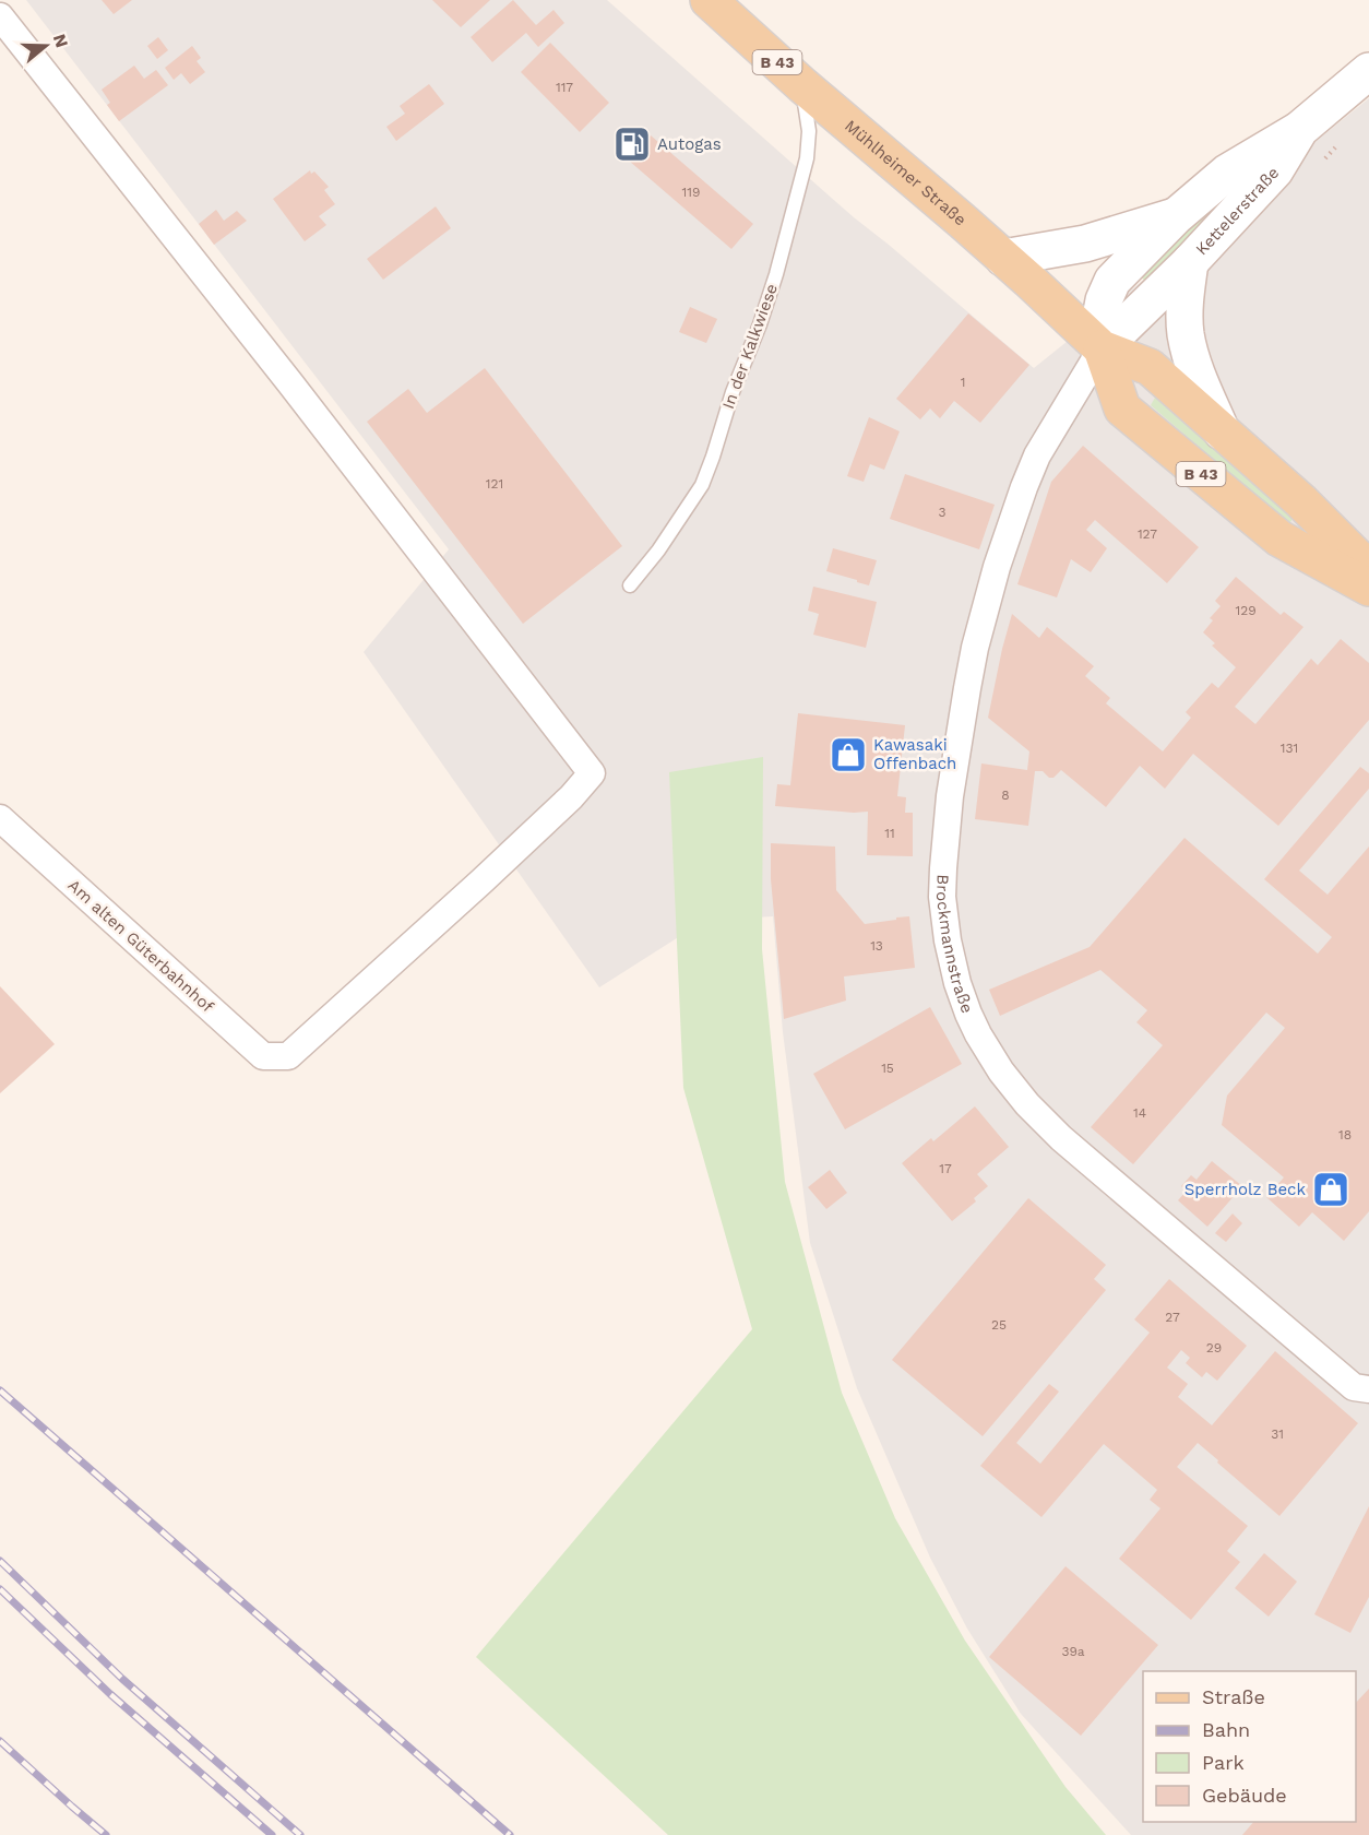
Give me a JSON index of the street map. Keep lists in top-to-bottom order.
{
  "streets": {
    "main road": ["B 43", "Mühlheimer Straße"],
    "street": ["Kettelerstraße", "Brockmannstraße", "Am alten Güterbahnhof"],
    "lane": ["In der Kalkwiese"]
  },
  "crossings": [
    ["Mühlheimer Straße", "Kettelerstraße"],
    ["Mühlheimer Straße", "In der Kalkwiese"],
    ["Mühlheimer Straße", "Brockmannstraße"],
    ["Kettelerstraße", "Brockmannstraße"]
  ],
  "places": {
    "fuel station": ["Autogas"],
    "shop": ["Kawasaki Offenbach", "Sperrholz Beck"]
  },
  "house_numbers": [
    "117",
    "119",
    "1",
    "121",
    "3",
    "127",
    "129",
    "131",
    "8",
    "11",
    "13",
    "15",
    "14",
    "18",
    "17",
    "27",
    "25",
    "29",
    "31",
    "39a"
  ],
  "legend": [
    "Straße",
    "Bahn",
    "Park",
    "Gebäude"
  ],
  "north": "right"
}
